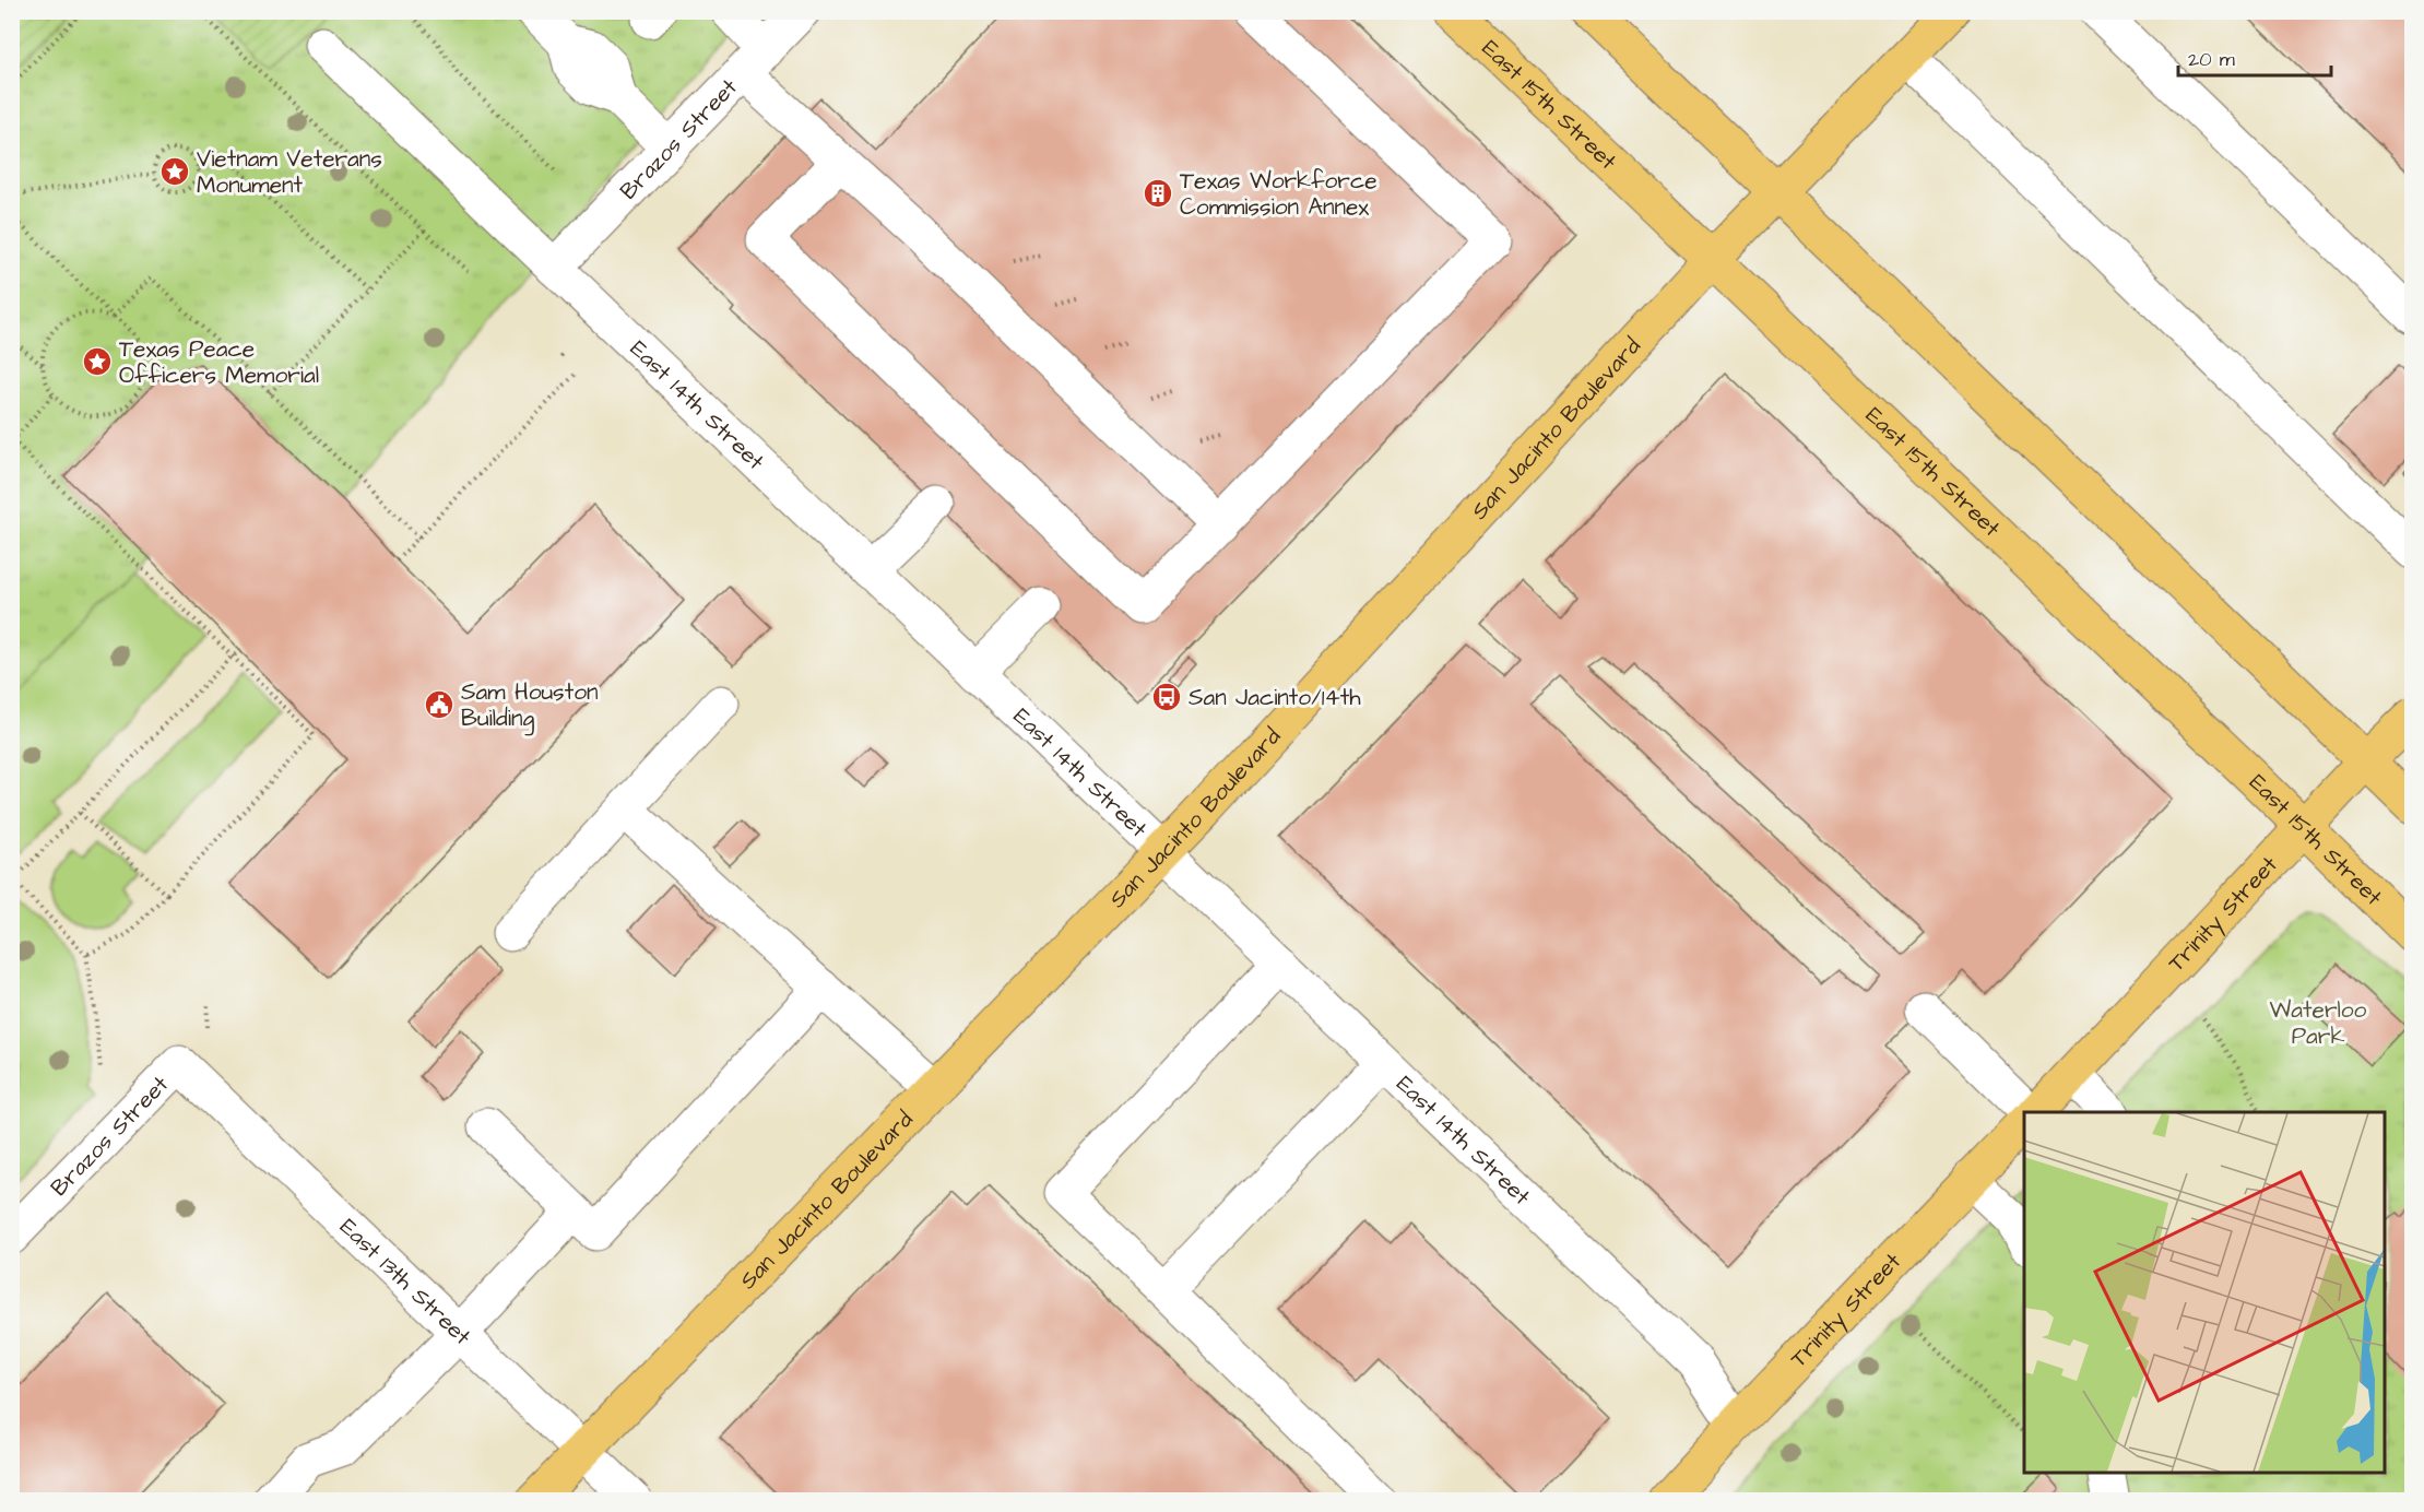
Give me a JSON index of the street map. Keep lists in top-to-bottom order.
{
  "streets": {
    "main road": ["East 15th Street", "San Jacinto Boulevard", "Trinity Street"],
    "street": ["Brazos Street", "East 14th Street", "East 13th Street"]
  },
  "crossings": [
    ["East 15th Street", "San Jacinto Boulevard"],
    ["East 15th Street", "Trinity Street"],
    ["Brazos Street", "East 14th Street"],
    ["Brazos Street", "East 13th Street"],
    ["East 14th Street", "San Jacinto Boulevard"],
    ["East 14th Street", "Trinity Street"],
    ["San Jacinto Boulevard", "East 13th Street"]
  ],
  "parks": ["Waterloo Park"],
  "places": {
    "place": ["Vietnam Veterans Monument", "Texas Peace Officers Memorial"],
    "building": ["Texas Workforce Commission Annex"],
    "bus stop": ["San Jacinto/14th"],
    "public building": ["Sam Houston Building"]
  },
  "scale_bar": "20 m"
}
